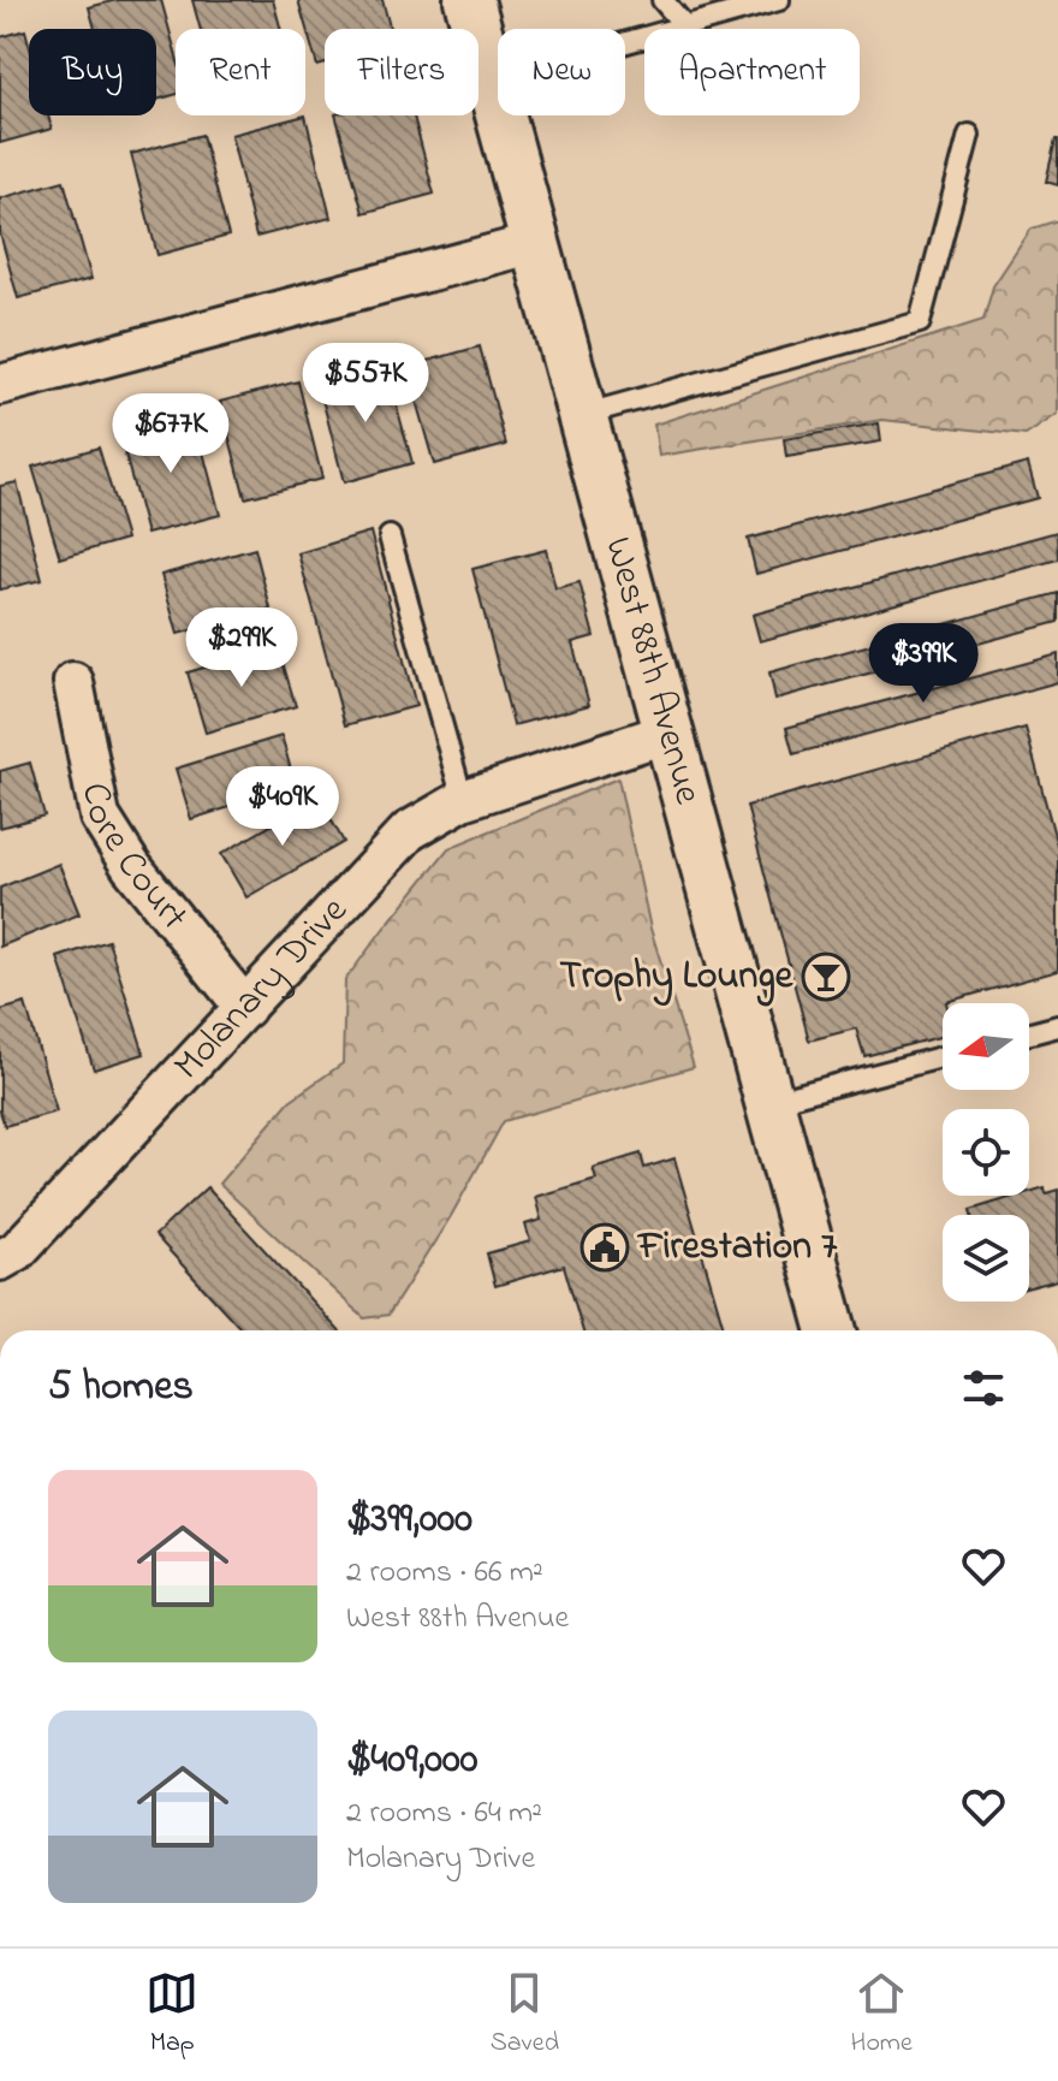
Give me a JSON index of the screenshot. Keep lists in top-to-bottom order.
{
  "streets": {
    "street": ["West 88th Avenue", "Core Court", "Molanary Drive"]
  },
  "crossings": [
    ["West 88th Avenue", "Molanary Drive"],
    ["Core Court", "Molanary Drive"]
  ],
  "places": {
    "bar": ["Trophy Lounge"],
    "public building": ["Firestation 7"]
  },
  "north": "left",
  "page": {
    "chip": [
      "Buy",
      "Rent",
      "Filters",
      "New",
      "Apartment"
    ],
    "price": [
      "$557K",
      "$677K",
      "$299K",
      "$399K",
      "$409K"
    ],
    "heading": "5 homes",
    "list": [
      {
        "name": "$399,000",
        "note": "2 rooms · 66 m² · West 88th Avenue"
      },
      {
        "name": "$409,000",
        "note": "2 rooms · 64 m² · Molanary Drive"
      }
    ],
    "tabs": ["Map", "Saved", "Home"]
  }
}
